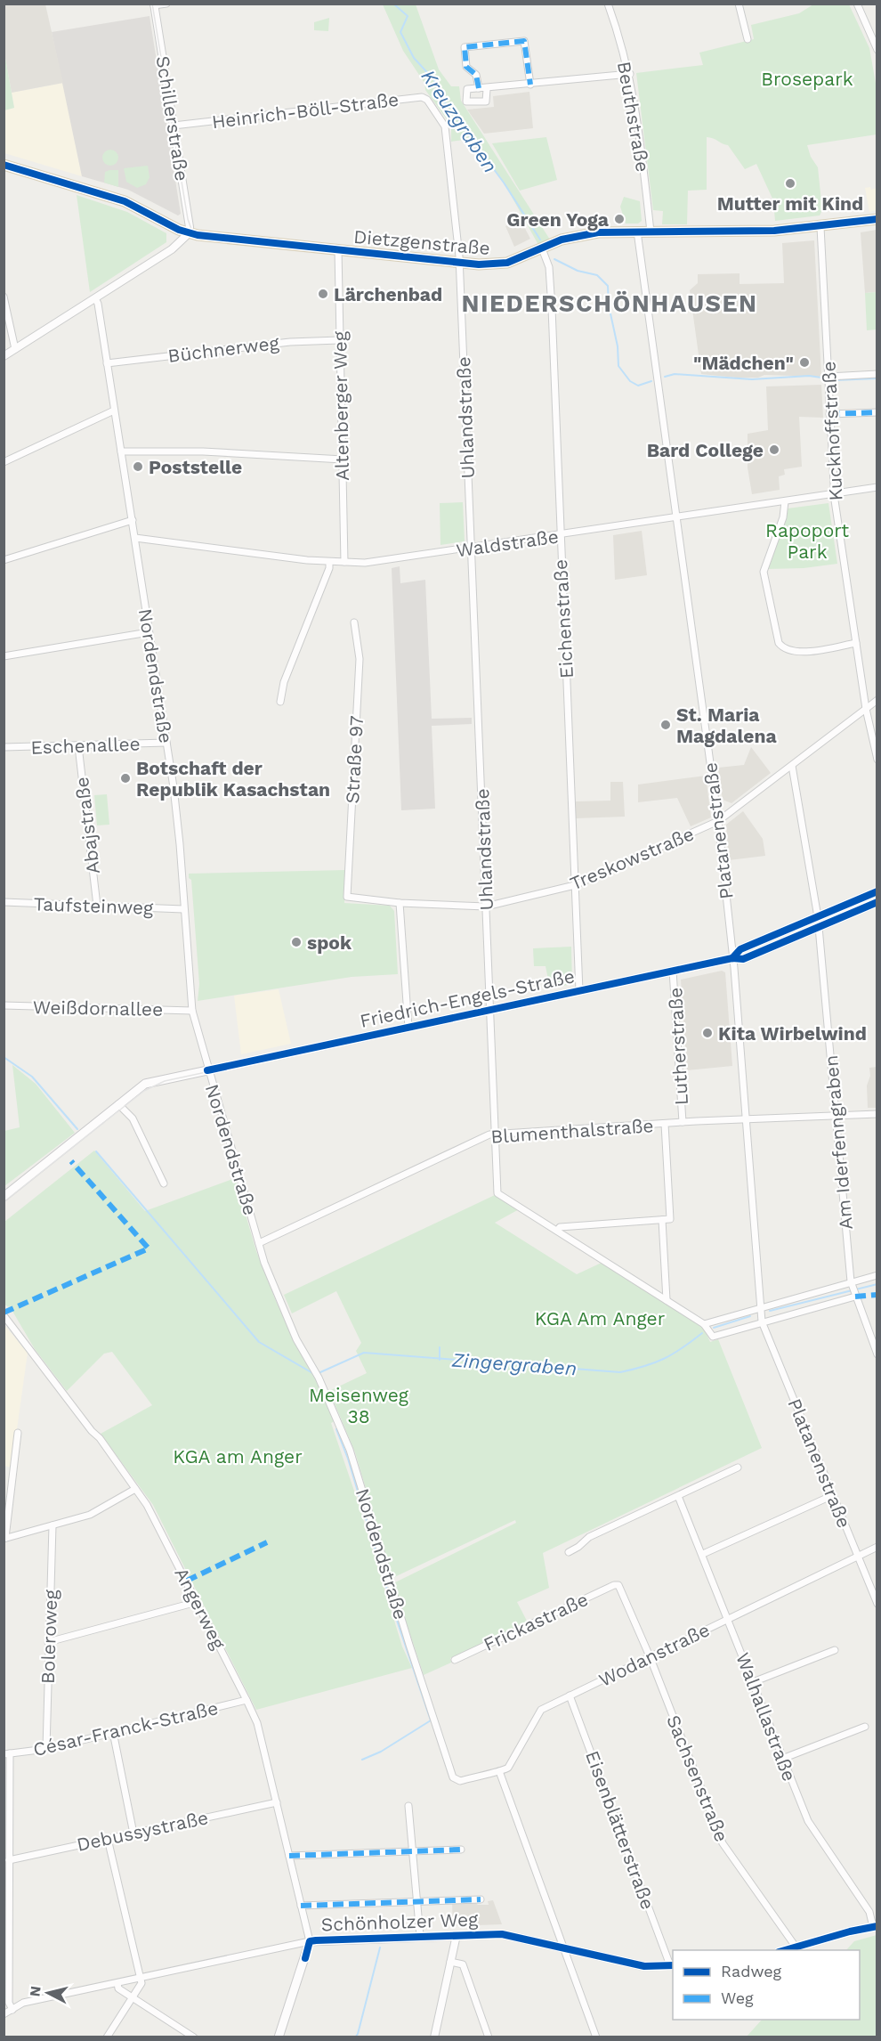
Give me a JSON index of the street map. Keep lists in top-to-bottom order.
{
  "streets": {
    "main road": ["Dietzgenstraße", "Friedrich-Engels-Straße", "Schönholzer Weg"],
    "street": [
      "Heinrich-Böll-Straße",
      "Beuthstraße",
      "Schillerstraße",
      "Büchnerweg",
      "Altenberger Weg",
      "Uhlandstraße",
      "Kuckhoffstraße",
      "Waldstraße",
      "Eichenstraße",
      "Nordendstraße",
      "Eschenallee",
      "Straße 97",
      "Abajstraße",
      "Platanenstraße",
      "Treskowstraße",
      "Taufsteinweg",
      "Weißdornallee",
      "Lutherstraße",
      "Blumenthalstraße",
      "Am Iderfenngraben",
      "Angerweg",
      "Frickastraße",
      "Boleroweg",
      "Wodanstraße",
      "Walhallastraße",
      "César-Franck-Straße",
      "Sachsenstraße",
      "Eisenblätterstraße",
      "Debussystraße"
    ]
  },
  "crossings": [
    ["Heinrich-Böll-Straße", "Schillerstraße"],
    ["Heinrich-Böll-Straße", "Dietzgenstraße"],
    ["Heinrich-Böll-Straße", "Uhlandstraße"],
    ["Beuthstraße", "Dietzgenstraße"],
    ["Schillerstraße", "Dietzgenstraße"],
    ["Dietzgenstraße", "Altenberger Weg"],
    ["Dietzgenstraße", "Uhlandstraße"],
    ["Dietzgenstraße", "Kuckhoffstraße"],
    ["Dietzgenstraße", "Eichenstraße"],
    ["Dietzgenstraße", "Platanenstraße"],
    ["Büchnerweg", "Altenberger Weg"],
    ["Büchnerweg", "Nordendstraße"],
    ["Altenberger Weg", "Waldstraße"],
    ["Uhlandstraße", "Waldstraße"],
    ["Uhlandstraße", "Treskowstraße"],
    ["Uhlandstraße", "Friedrich-Engels-Straße"],
    ["Uhlandstraße", "Blumenthalstraße"],
    ["Kuckhoffstraße", "Waldstraße"],
    ["Kuckhoffstraße", "Treskowstraße"],
    ["Waldstraße", "Eichenstraße"],
    ["Waldstraße", "Nordendstraße"],
    ["Waldstraße", "Platanenstraße"],
    ["Eichenstraße", "Treskowstraße"],
    ["Eichenstraße", "Friedrich-Engels-Straße"],
    ["Nordendstraße", "Eschenallee"],
    ["Nordendstraße", "Taufsteinweg"],
    ["Nordendstraße", "Friedrich-Engels-Straße"],
    ["Nordendstraße", "Weißdornallee"],
    ["Nordendstraße", "Blumenthalstraße"],
    ["Nordendstraße", "Wodanstraße"],
    ["Eschenallee", "Abajstraße"],
    ["Straße 97", "Treskowstraße"],
    ["Abajstraße", "Taufsteinweg"],
    ["Platanenstraße", "Treskowstraße"],
    ["Platanenstraße", "Friedrich-Engels-Straße"],
    ["Platanenstraße", "Blumenthalstraße"],
    ["Platanenstraße", "Wodanstraße"],
    ["Friedrich-Engels-Straße", "Lutherstraße"],
    ["Friedrich-Engels-Straße", "Am Iderfenngraben"],
    ["Lutherstraße", "Blumenthalstraße"],
    ["Blumenthalstraße", "Am Iderfenngraben"],
    ["Angerweg", "César-Franck-Straße"],
    ["Angerweg", "Debussystraße"],
    ["Angerweg", "Schönholzer Weg"],
    ["Frickastraße", "Sachsenstraße"],
    ["Boleroweg", "César-Franck-Straße"],
    ["Wodanstraße", "Walhallastraße"],
    ["Wodanstraße", "Sachsenstraße"],
    ["Wodanstraße", "Eisenblätterstraße"],
    ["Eisenblätterstraße", "Schönholzer Weg"]
  ],
  "districts": ["NIEDERSCHÖNHAUSEN"],
  "water": ["Kreuzgraben", "Zingergraben"],
  "parks": [
    "Brosepark",
    "Rapoport Park",
    "KGA Am Anger",
    "Meisenweg 38",
    "KGA am Anger"
  ],
  "places": [
    "Mutter mit Kind",
    "Green Yoga",
    "Lärchenbad",
    "\"Mädchen\"",
    "Bard College",
    "Poststelle",
    "St. Maria Magdalena",
    "Botschaft der Republik Kasachstan",
    "spok",
    "Kita Wirbelwind"
  ],
  "legend": ["Radweg", "Weg"],
  "north": "left"
}
